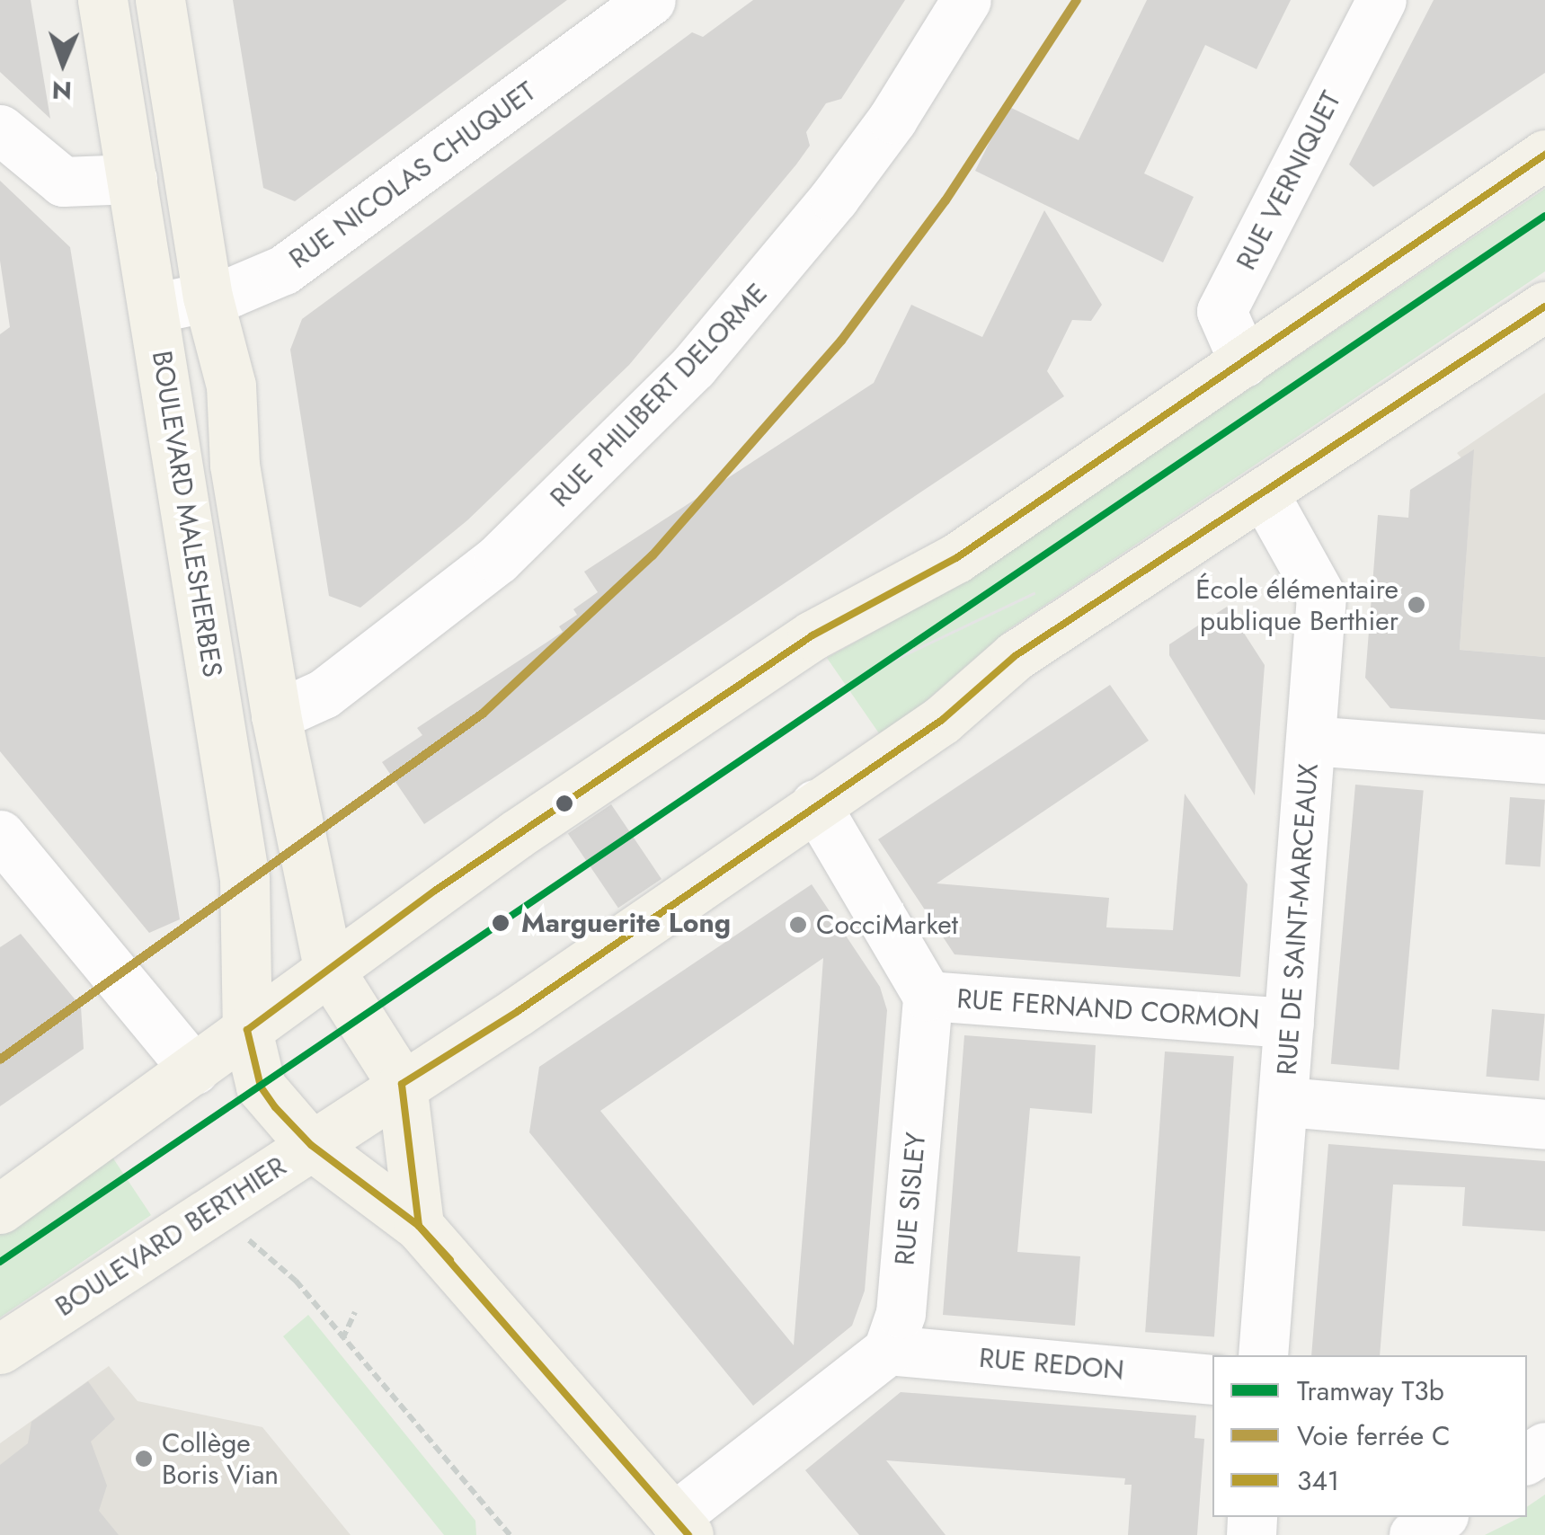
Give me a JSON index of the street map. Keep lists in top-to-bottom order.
{
  "streets": {
    "main road": ["BOULEVARD MALESHERBES", "BOULEVARD BERTHIER"],
    "street": [
      "RUE NICOLAS CHUQUET",
      "RUE VERNIQUET",
      "RUE PHILIBERT DELORME",
      "RUE DE SAINT-MARCEAUX",
      "RUE FERNAND CORMON",
      "RUE SISLEY",
      "RUE REDON"
    ]
  },
  "crossings": [
    ["RUE NICOLAS CHUQUET", "BOULEVARD MALESHERBES"],
    ["RUE PHILIBERT DELORME", "BOULEVARD MALESHERBES"],
    ["BOULEVARD MALESHERBES", "BOULEVARD BERTHIER"],
    ["RUE DE SAINT-MARCEAUX", "RUE FERNAND CORMON"],
    ["RUE DE SAINT-MARCEAUX", "BOULEVARD BERTHIER"],
    ["RUE FERNAND CORMON", "RUE SISLEY"],
    ["RUE SISLEY", "RUE REDON"]
  ],
  "places": [
    "École élémentaire publique Berthier",
    "Marguerite Long",
    "CocciMarket",
    "Collège Boris Vian"
  ],
  "lines": ["rail line C", "transit line 341", "tram line T3b"],
  "legend": ["Tramway T3b", "Voie ferrée C", "341"],
  "north": "bottom"
}
